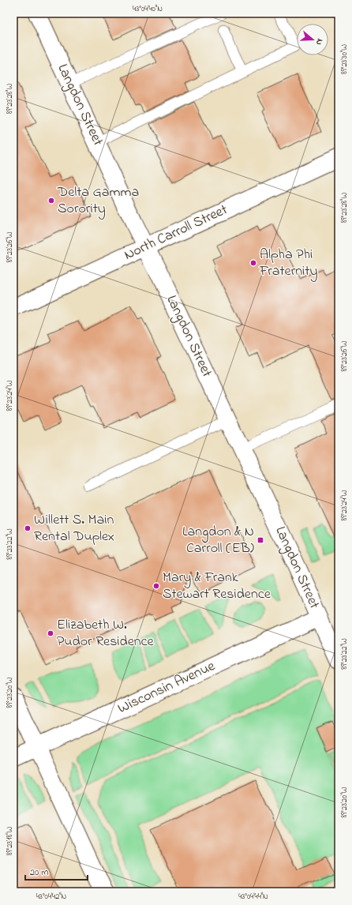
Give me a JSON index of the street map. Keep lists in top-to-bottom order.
{
  "streets": {
    "street": ["Langdon Street", "North Carroll Street", "Wisconsin Avenue"]
  },
  "crossings": [
    ["Langdon Street", "North Carroll Street"],
    ["Langdon Street", "Wisconsin Avenue"]
  ],
  "places": {
    "other": [
      "Delta Gamma Sorority",
      "Alpha Phi Fraternity",
      "Willett S. Main Rental Duplex",
      "Mary & Frank Stewart Residence",
      "Elizabeth W. Pudor Residence"
    ],
    "transit": ["Langdon & N Carroll (EB)"]
  },
  "scale_bar": "20 m",
  "north": "right",
  "coordinates": [
    "43°04'40\"N",
    "89°23'30\"W",
    "89°23'28\"W",
    "89°23'26\"W",
    "89°23'24\"W",
    "89°23'22\"W",
    "89°23'20\"W",
    "89°23'18\"W",
    "43°04'42\"N",
    "43°04'44\"N"
  ]
}
